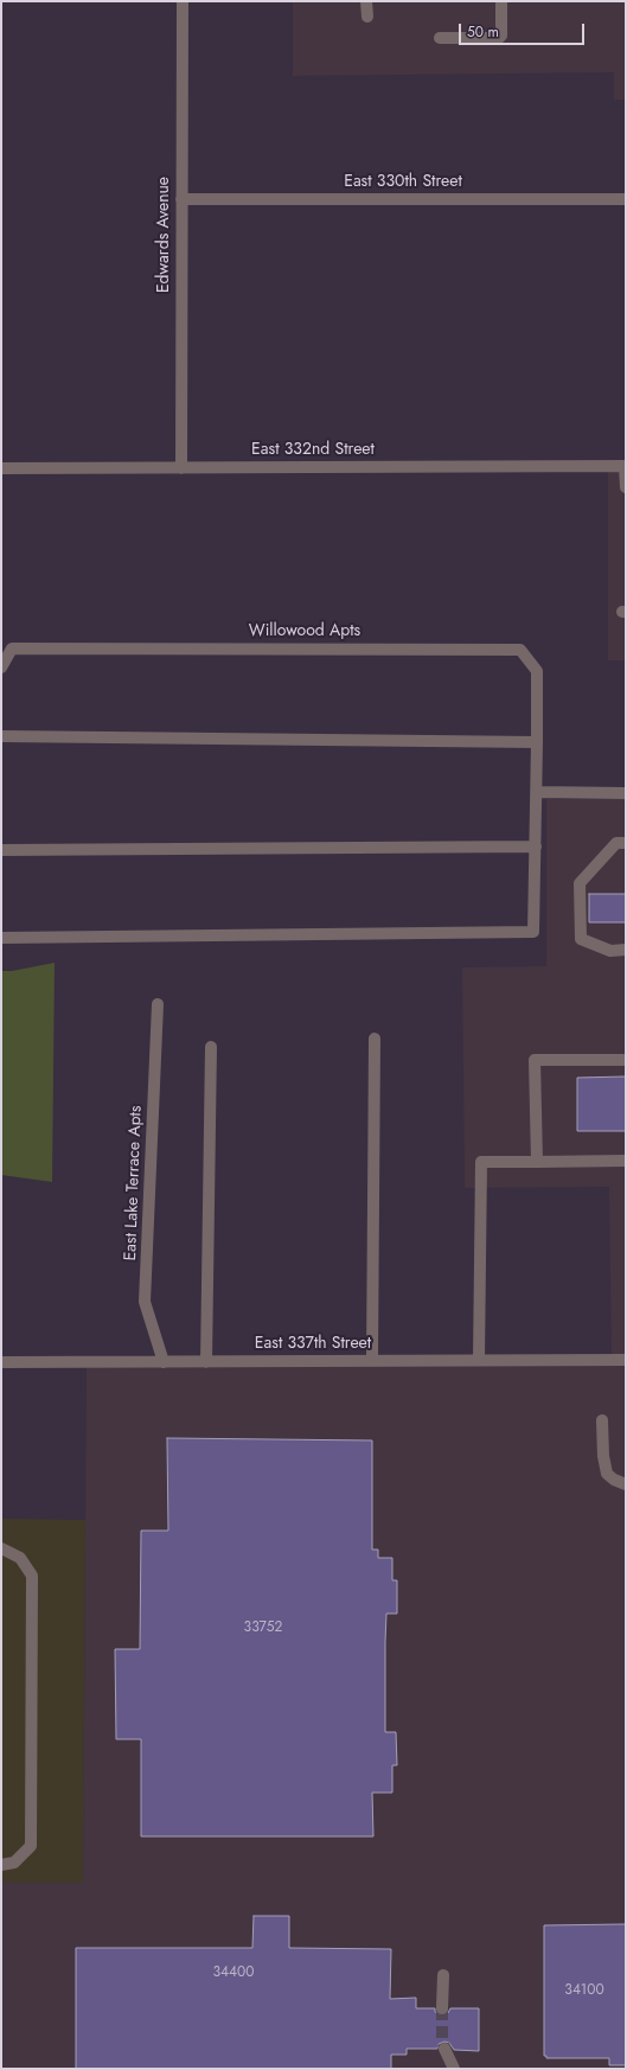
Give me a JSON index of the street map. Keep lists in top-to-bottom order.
{
  "streets": {
    "street": [
      "East 330th Street",
      "Edwards Avenue",
      "East 332nd Street",
      "Willowood Apts",
      "East Lake Terrace Apts",
      "East 337th Street"
    ]
  },
  "crossings": [
    ["East 330th Street", "Edwards Avenue"],
    ["Edwards Avenue", "East 332nd Street"],
    ["East Lake Terrace Apts", "East 337th Street"]
  ],
  "house_numbers": ["33752", "34400", "34100"],
  "scale_bar": "50 m"
}
